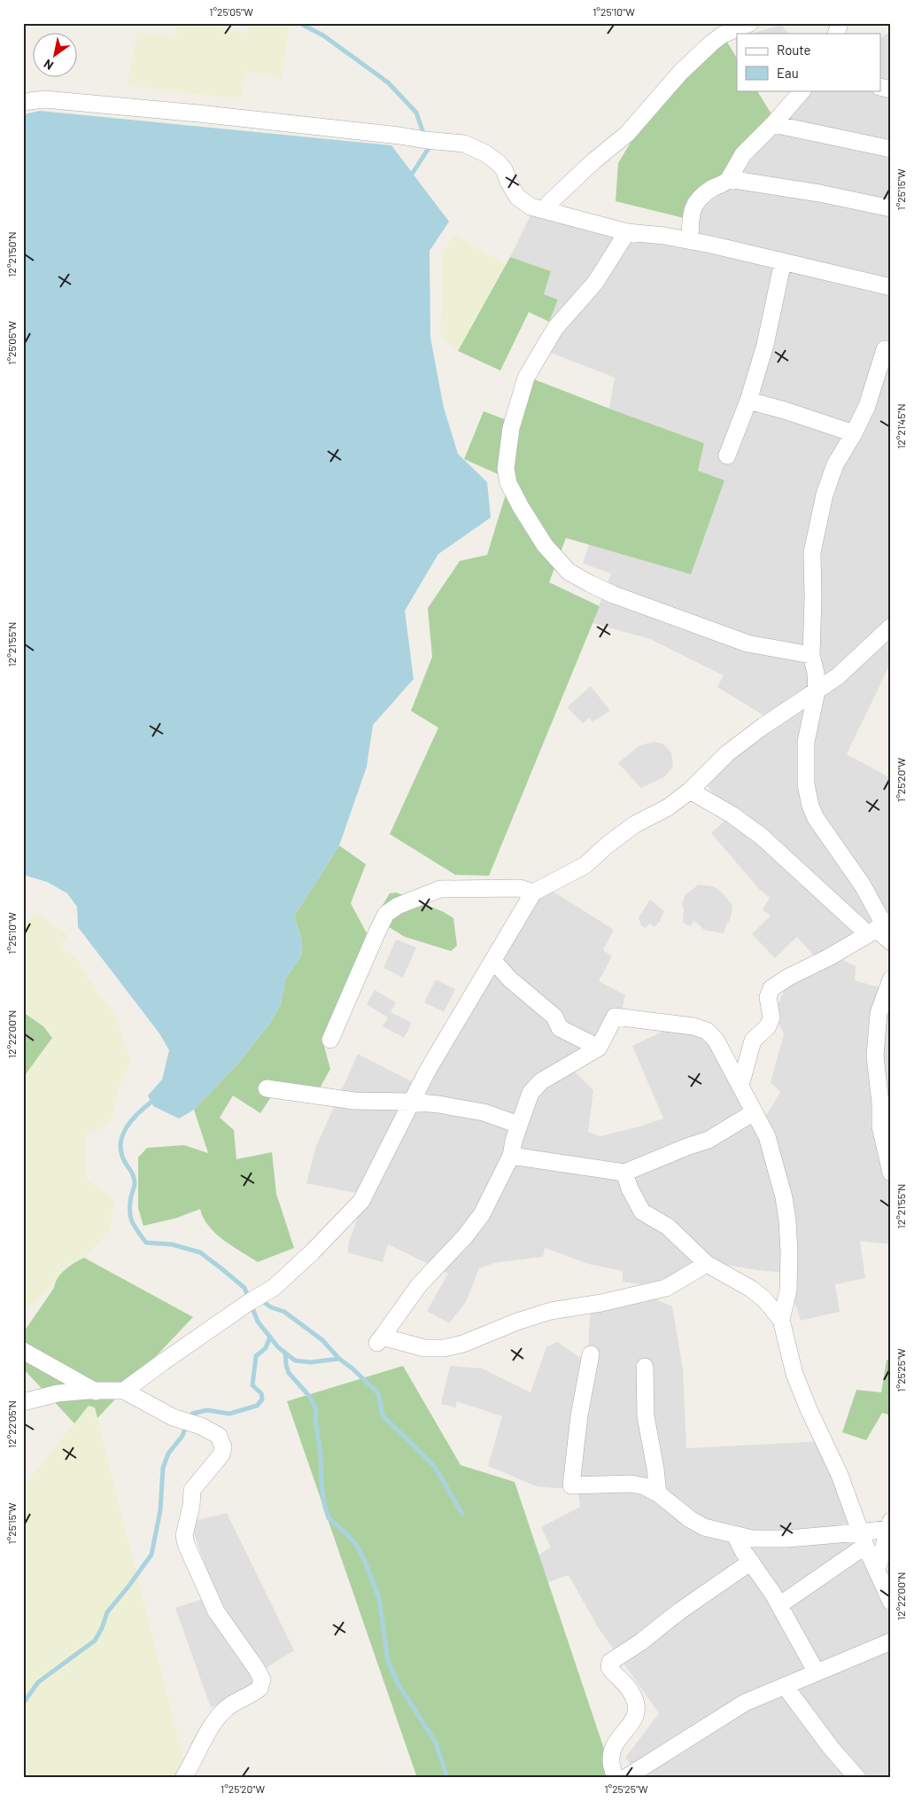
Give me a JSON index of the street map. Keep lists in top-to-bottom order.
{
  "legend": ["Route", "Eau"],
  "north": "bottom left",
  "coordinates": [
    "1°25'05\"W",
    "1°25'10\"W",
    "1°25'15\"W",
    "12°21'50\"N",
    "12°21'45\"N",
    "12°21'55\"N",
    "1°25'20\"W",
    "12°22'00\"N",
    "1°25'25\"W",
    "12°22'05\"N"
  ]
}
